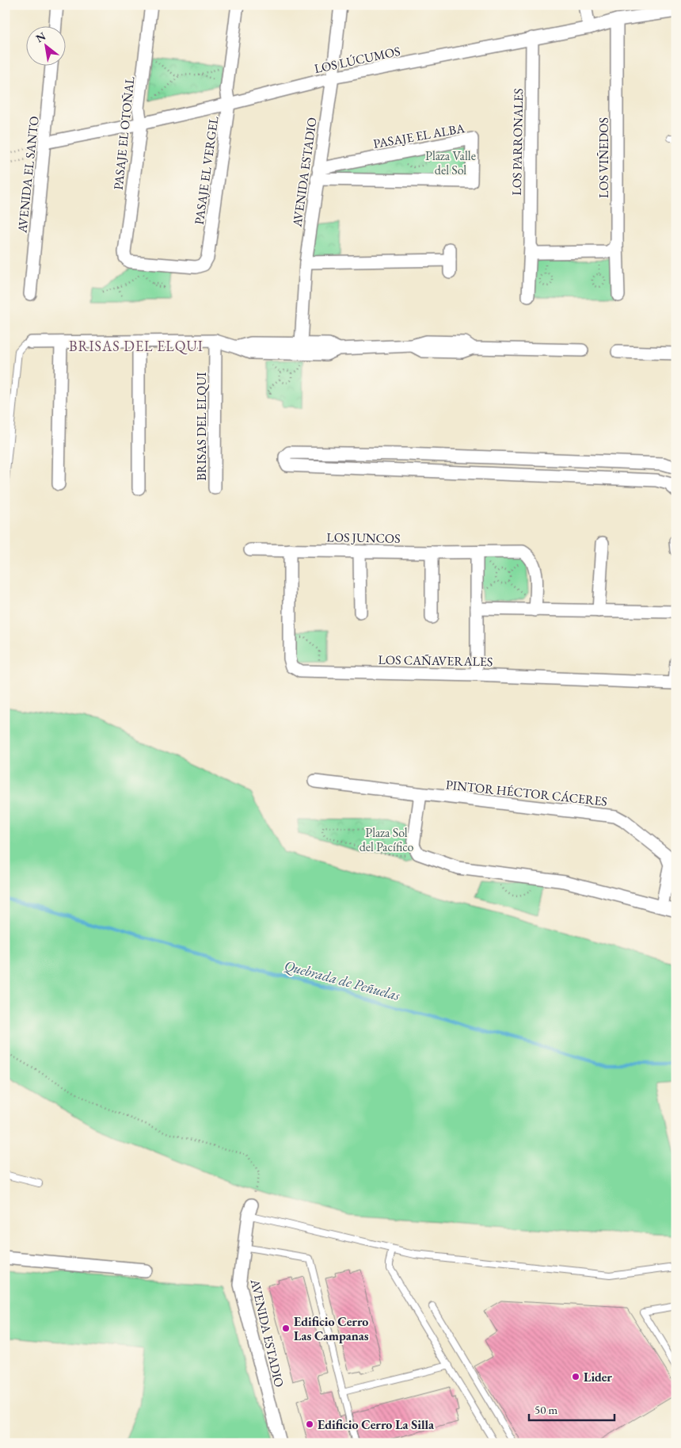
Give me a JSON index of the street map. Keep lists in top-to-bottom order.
{
  "streets": {
    "street": [
      "LOS LÚCUMOS",
      "PASAJE EL OTOÑAL",
      "PASAJE EL ALBA",
      "LOS PARRONALES",
      "LOS VIÑEDOS",
      "PASAJE EL VERGEL",
      "AVENIDA ESTADIO",
      "AVENIDA EL SANTO",
      "BRISAS DEL ELQUI",
      "LOS JUNCOS",
      "LOS CAÑAVERALES",
      "PINTOR HÉCTOR CÁCERES"
    ]
  },
  "crossings": [
    ["LOS LÚCUMOS", "PASAJE EL OTOÑAL"],
    ["LOS LÚCUMOS", "LOS PARRONALES"],
    ["LOS LÚCUMOS", "LOS VIÑEDOS"],
    ["LOS LÚCUMOS", "PASAJE EL VERGEL"],
    ["LOS LÚCUMOS", "AVENIDA ESTADIO"],
    ["LOS LÚCUMOS", "AVENIDA EL SANTO"],
    ["PASAJE EL OTOÑAL", "PASAJE EL VERGEL"],
    ["PASAJE EL ALBA", "AVENIDA ESTADIO"],
    ["LOS JUNCOS", "LOS CAÑAVERALES"]
  ],
  "districts": ["BRISAS DEL ELQUI"],
  "water": ["Quebrada de Peñuelas"],
  "parks": ["Plaza Valle del Sol", "Plaza Sol del Pacífico"],
  "places": ["Edificio Cerro Las Campanas", "Lider", "Edificio Cerro La Silla"],
  "scale_bar": "50 m",
  "north": "top left"
}
